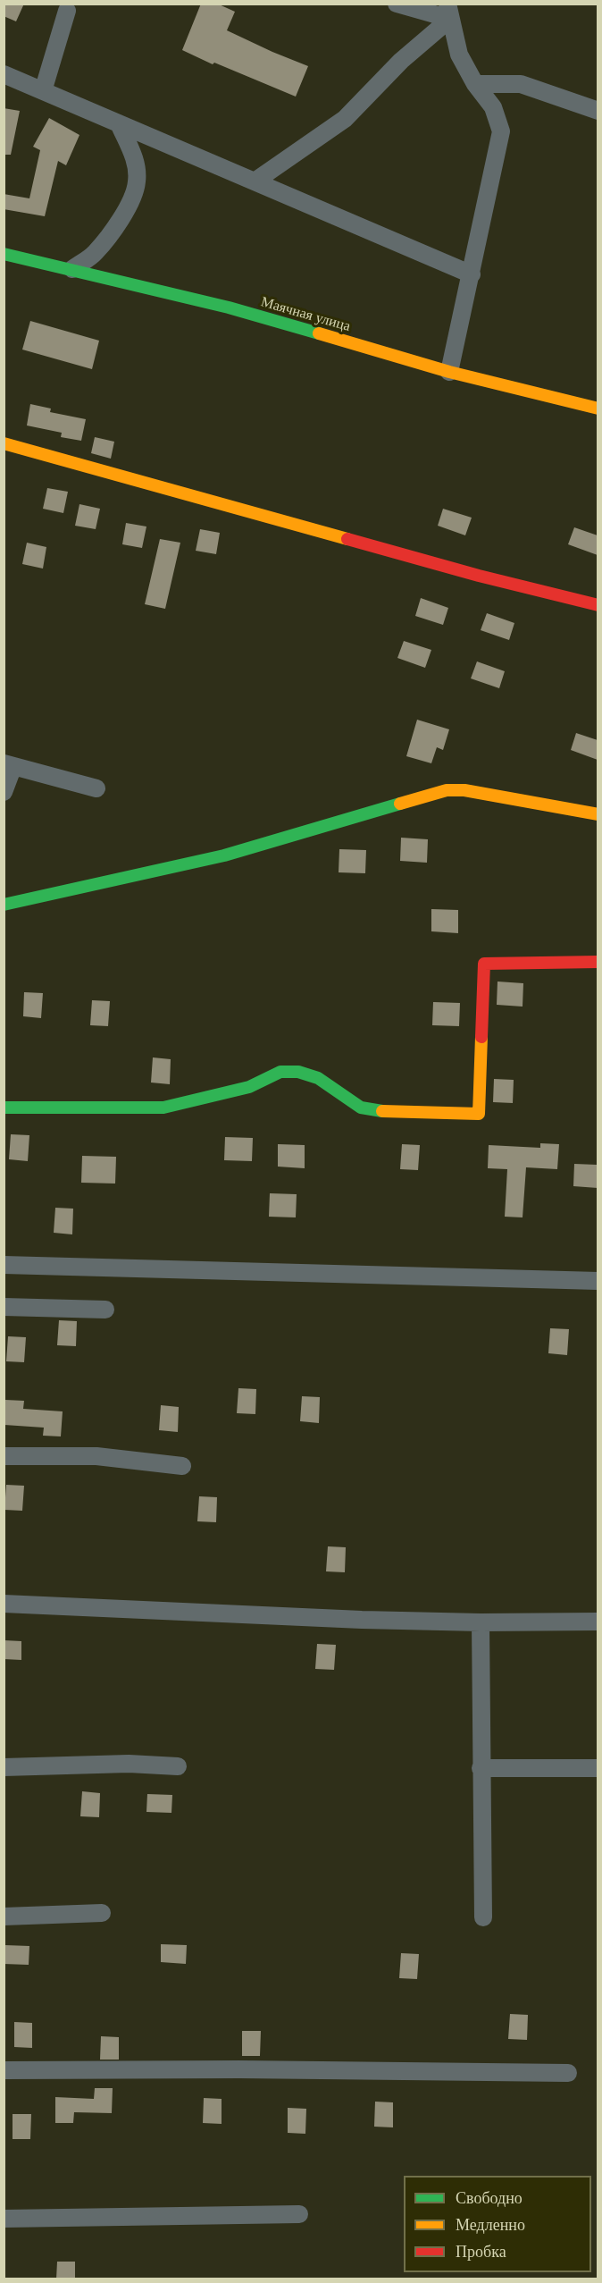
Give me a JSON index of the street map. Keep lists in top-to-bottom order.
{
  "streets": {
    "street": ["Маячная улица"]
  },
  "legend": ["Свободно", "Медленно", "Пробка"]
}
